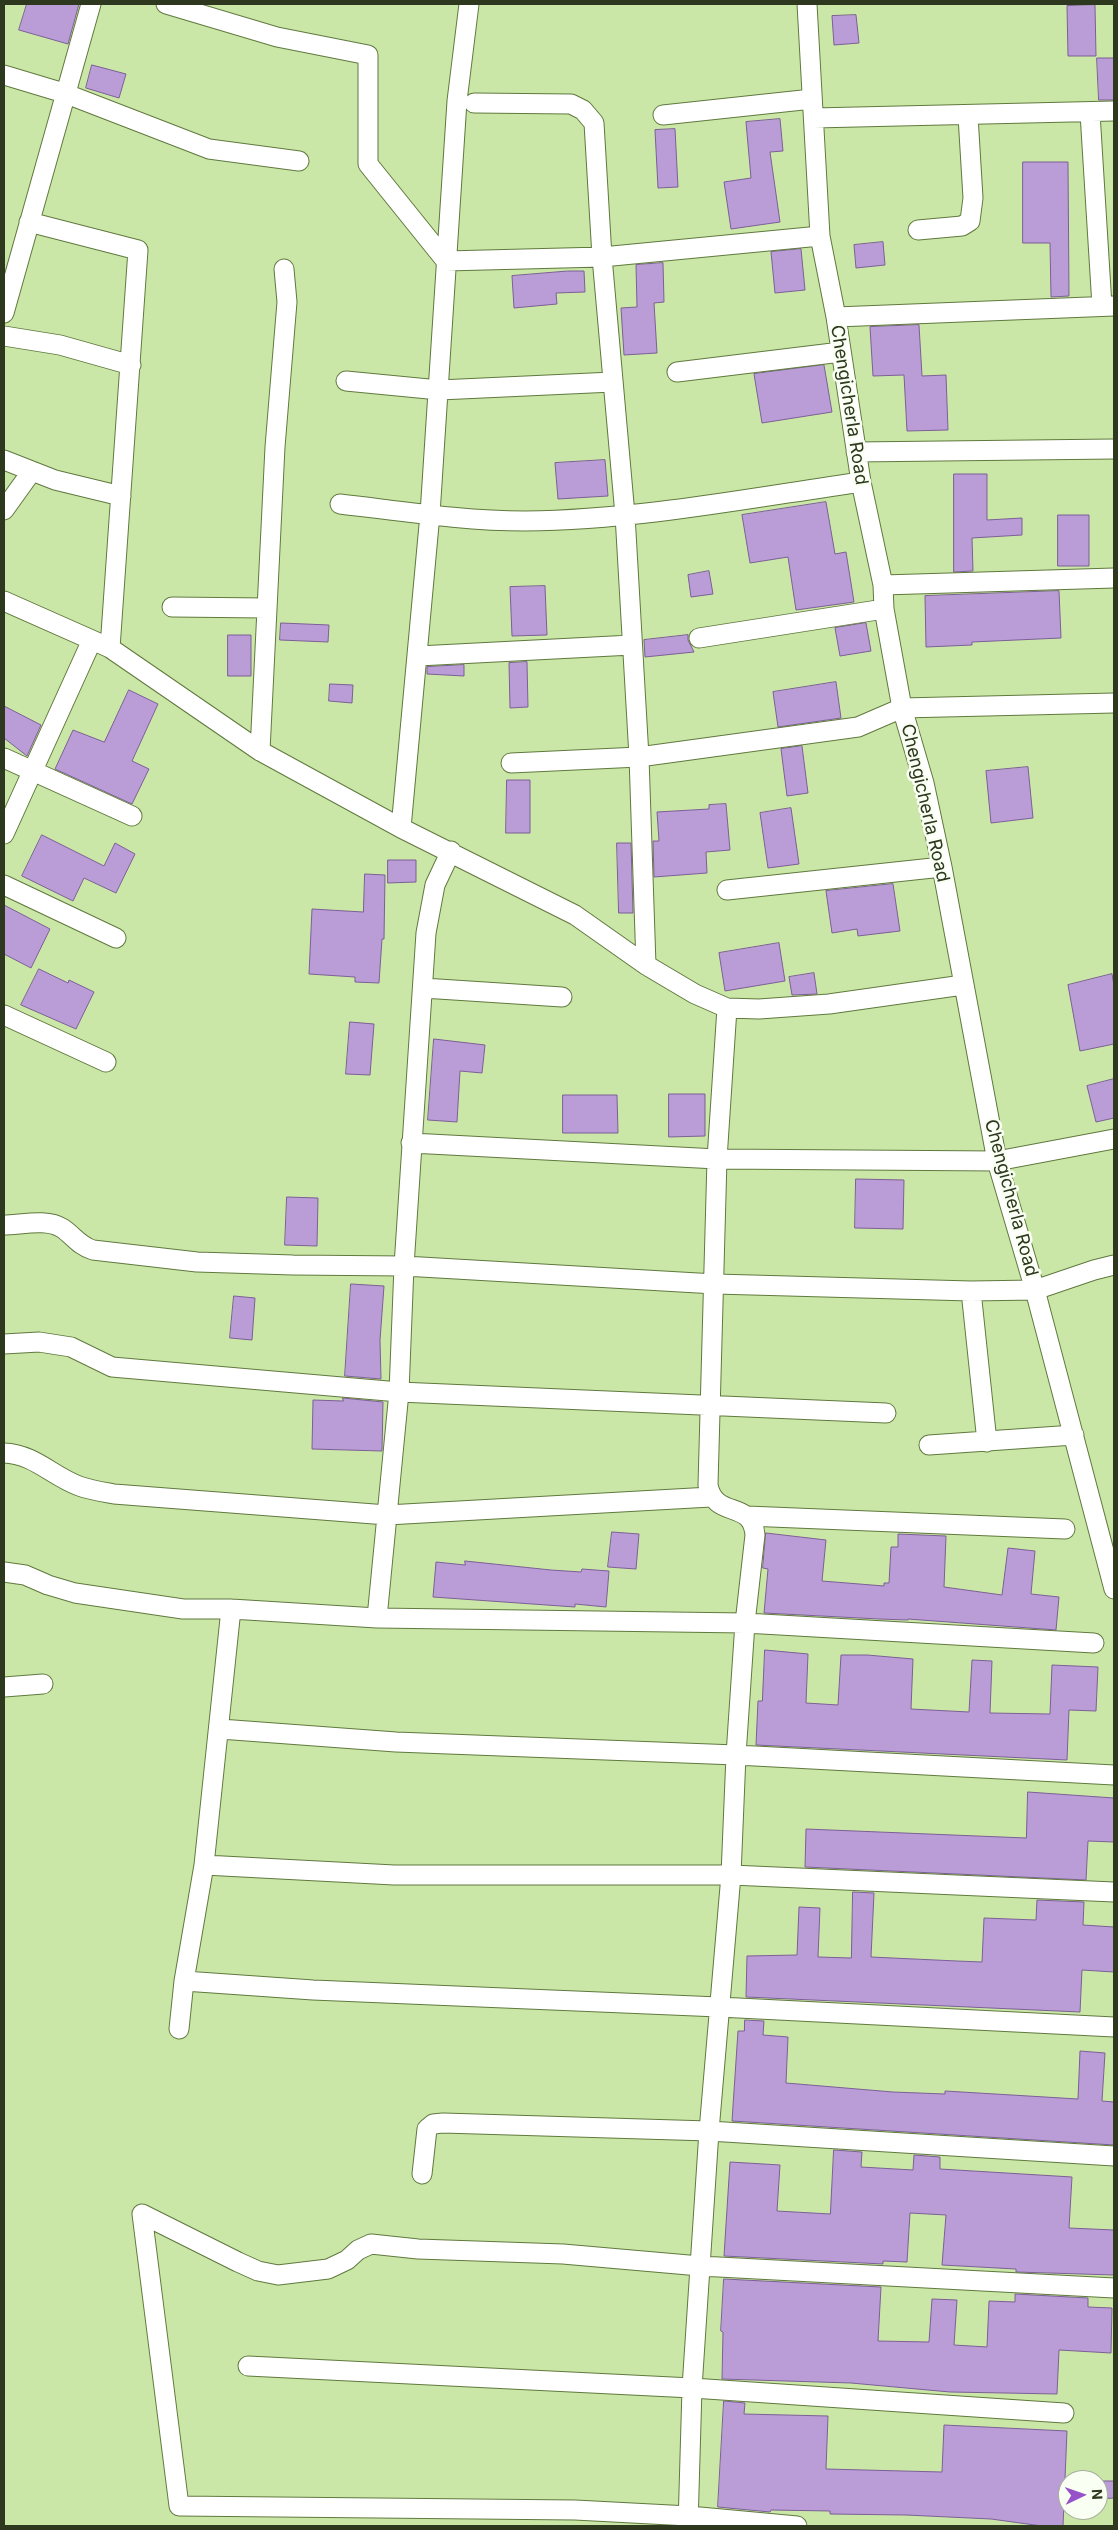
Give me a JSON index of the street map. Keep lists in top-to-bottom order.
{
  "streets": {
    "street": ["Chengicherla Road"]
  },
  "north": "right"
}
